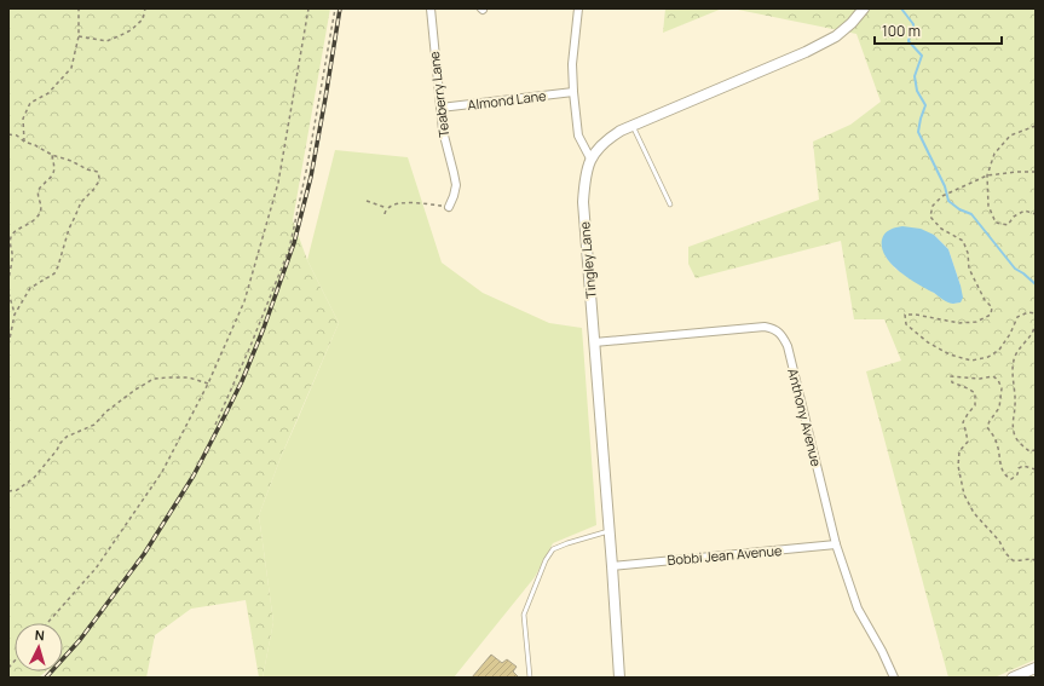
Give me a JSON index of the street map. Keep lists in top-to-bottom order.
{
  "streets": {
    "street": [
      "Teaberry Lane",
      "Almond Lane",
      "Tingley Lane",
      "Anthony Avenue",
      "Bobbi Jean Avenue"
    ]
  },
  "crossings": [
    ["Teaberry Lane", "Almond Lane"],
    ["Tingley Lane", "Anthony Avenue"],
    ["Tingley Lane", "Bobbi Jean Avenue"],
    ["Anthony Avenue", "Bobbi Jean Avenue"]
  ],
  "scale_bar": "100 m",
  "north": "top"
}
